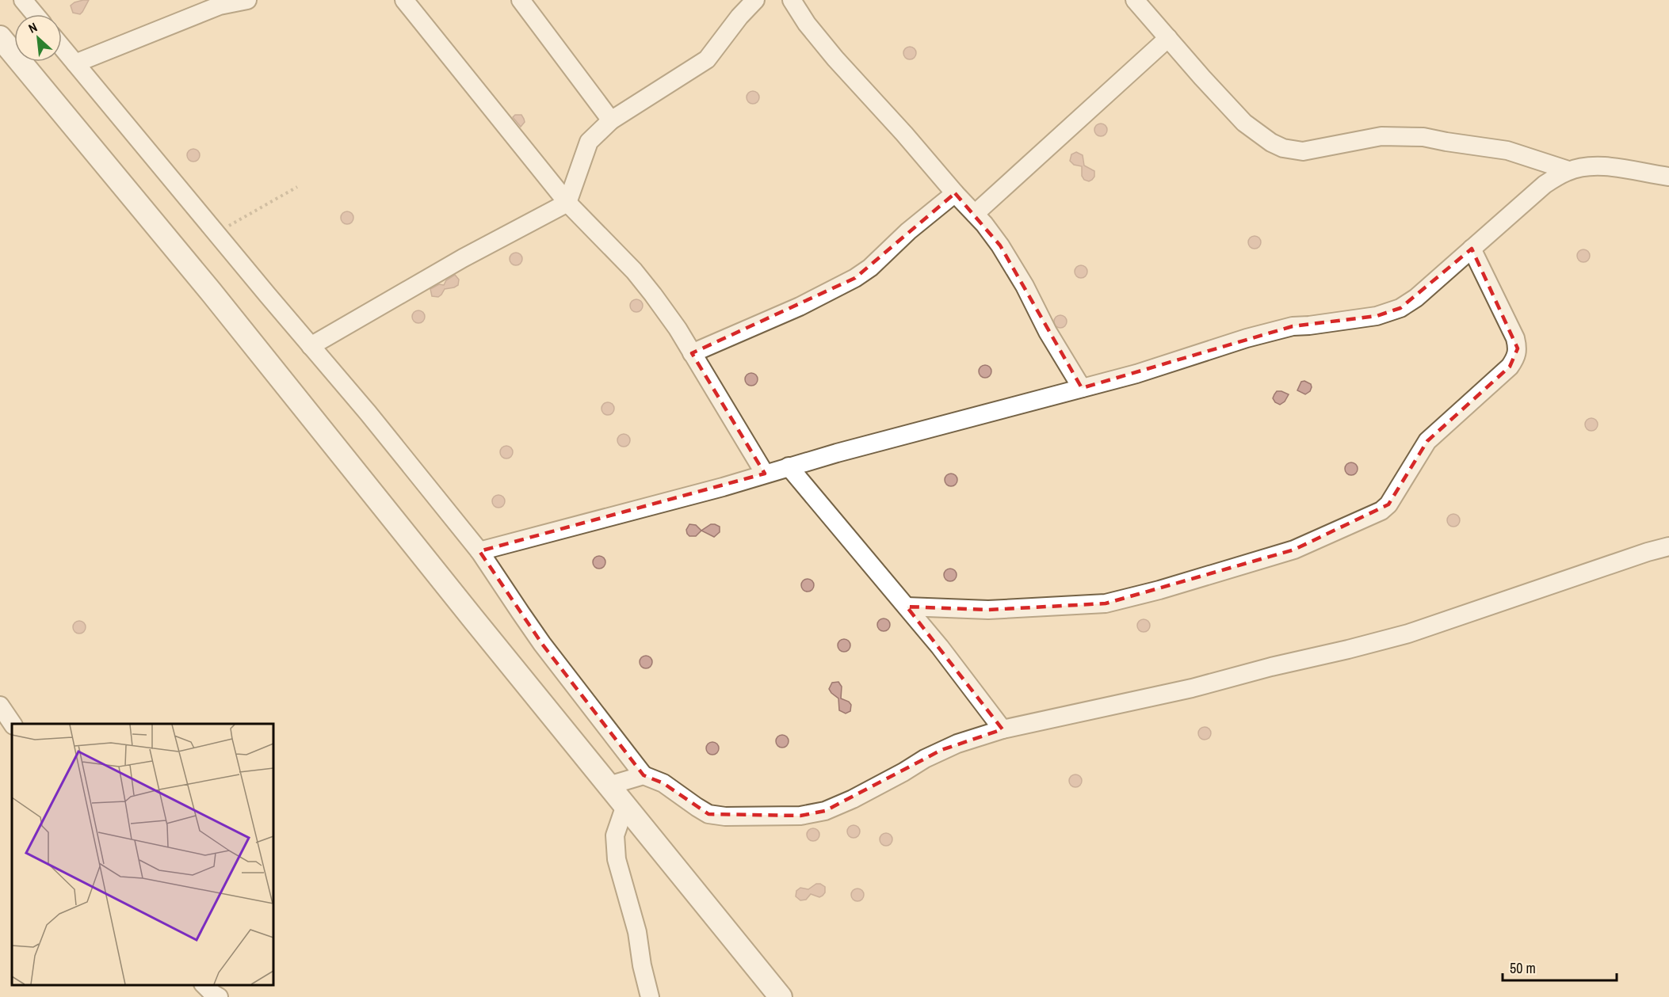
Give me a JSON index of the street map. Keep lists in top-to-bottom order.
{
  "scale_bar": "50 m",
  "north": "top left"
}
